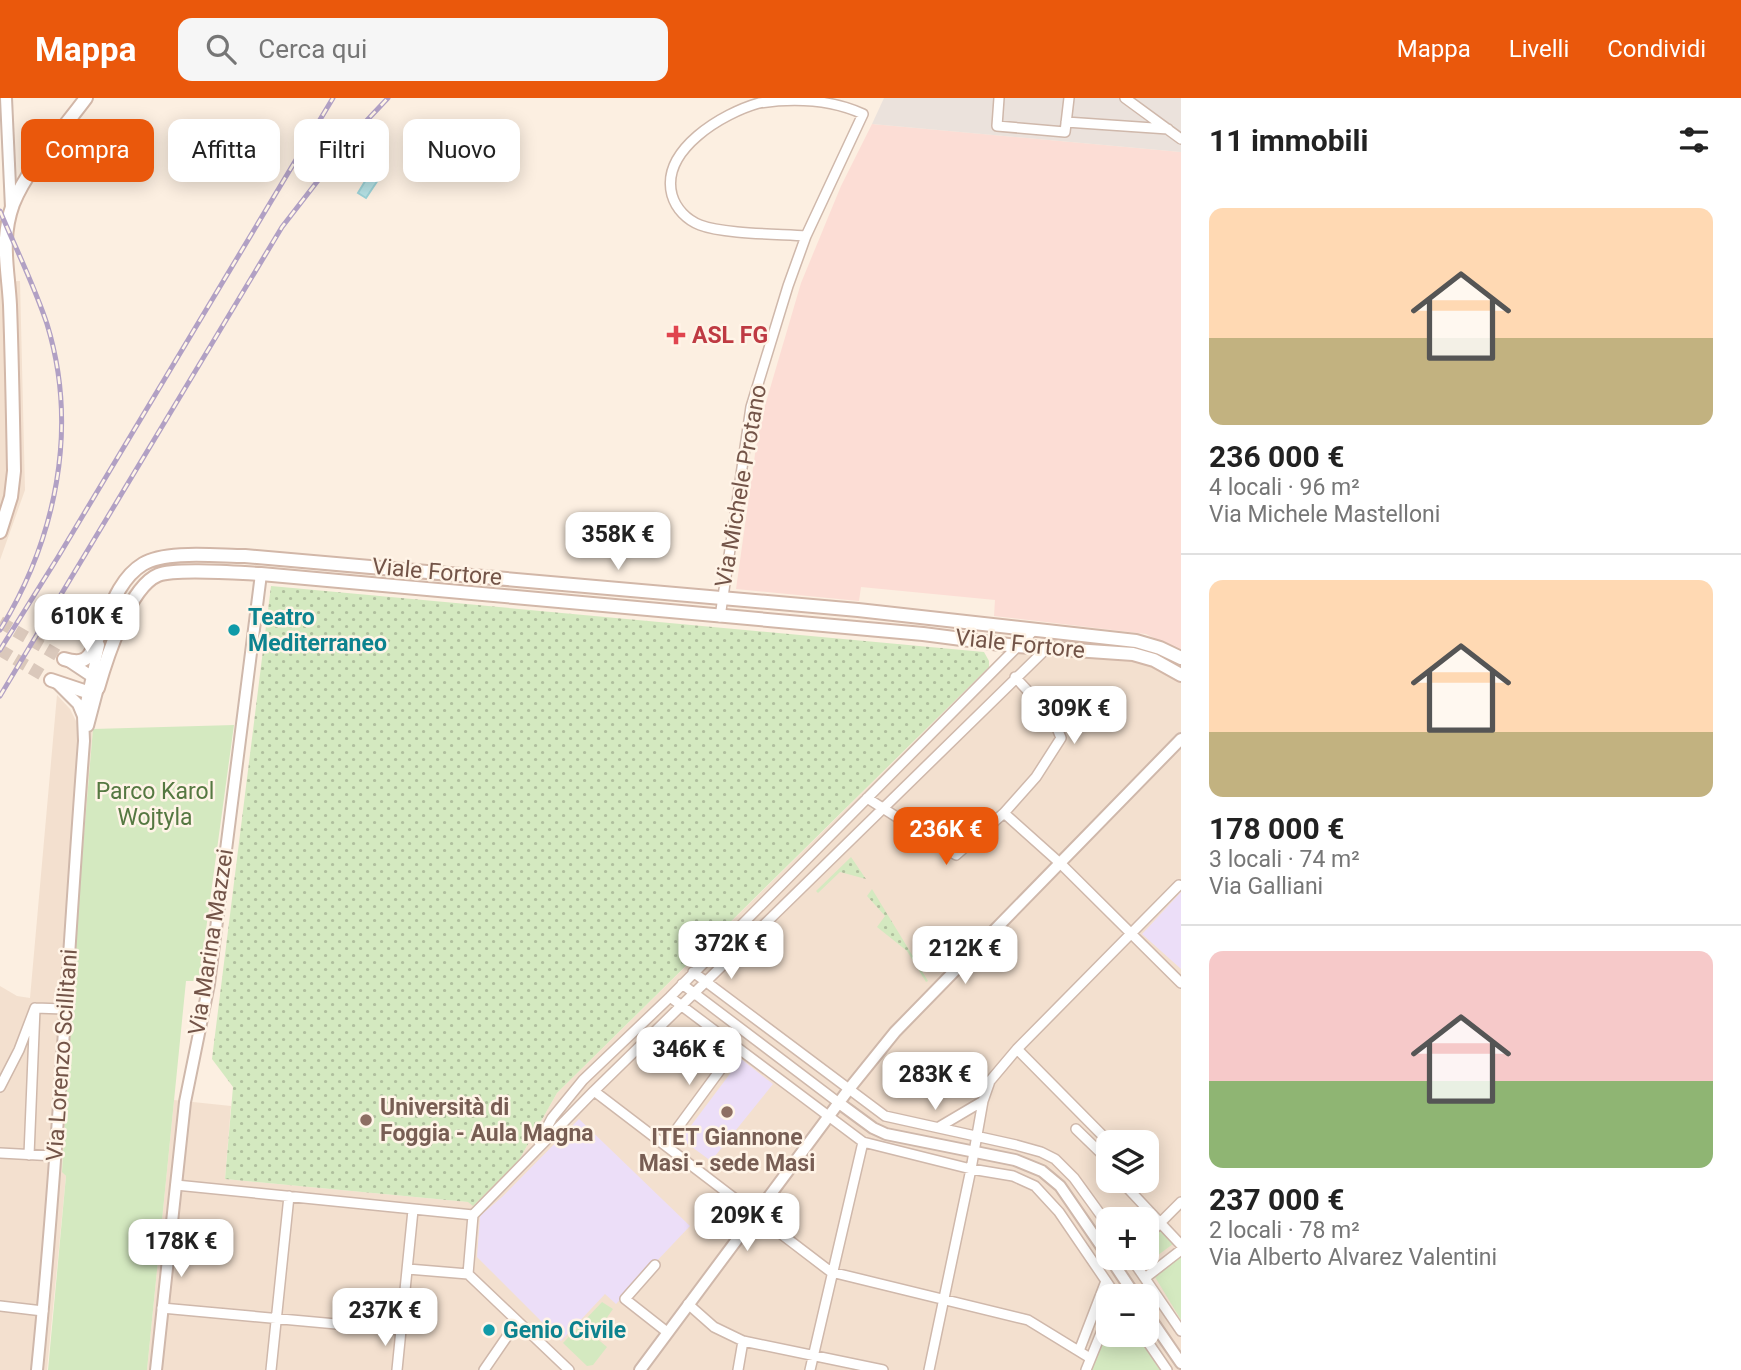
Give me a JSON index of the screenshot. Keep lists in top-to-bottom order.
{
  "streets": {
    "main road": ["Viale Fortore"],
    "street": ["Via Michele Protano", "Via Marina Mazzei", "Via Lorenzo Scillitani"]
  },
  "crossings": [
    ["Via Michele Protano", "Viale Fortore"],
    ["Viale Fortore", "Via Marina Mazzei"]
  ],
  "parks": ["Parco Karol Wojtyla"],
  "places": {
    "health": ["ASL FG"],
    "other": [
      "Teatro Mediterraneo",
      "ITET Giannone Masi - sede Masi",
      "Università di Foggia - Aula Magna",
      "Genio Civile"
    ]
  },
  "page": {
    "header": "Mappa",
    "search": "Cerca qui",
    "nav": ["Mappa", "Livelli", "Condividi"],
    "heading": "11 immobili",
    "chip": [
      "Compra",
      "Affitta",
      "Filtri",
      "Nuovo"
    ],
    "list": [
      {
        "name": "236 000 €",
        "note": "4 locali · 96 m² · Via Michele Mastelloni"
      },
      {
        "name": "178 000 €",
        "note": "3 locali · 74 m² · Via Galliani"
      },
      {
        "name": "237 000 €",
        "note": "2 locali · 78 m² · Via Alberto Alvarez Valentini"
      }
    ],
    "price": [
      "358K €",
      "610K €",
      "309K €",
      "236K €",
      "372K €",
      "212K €",
      "346K €",
      "283K €",
      "209K €",
      "178K €",
      "237K €"
    ],
    "map_buttons": ["+", "−"]
  }
}
